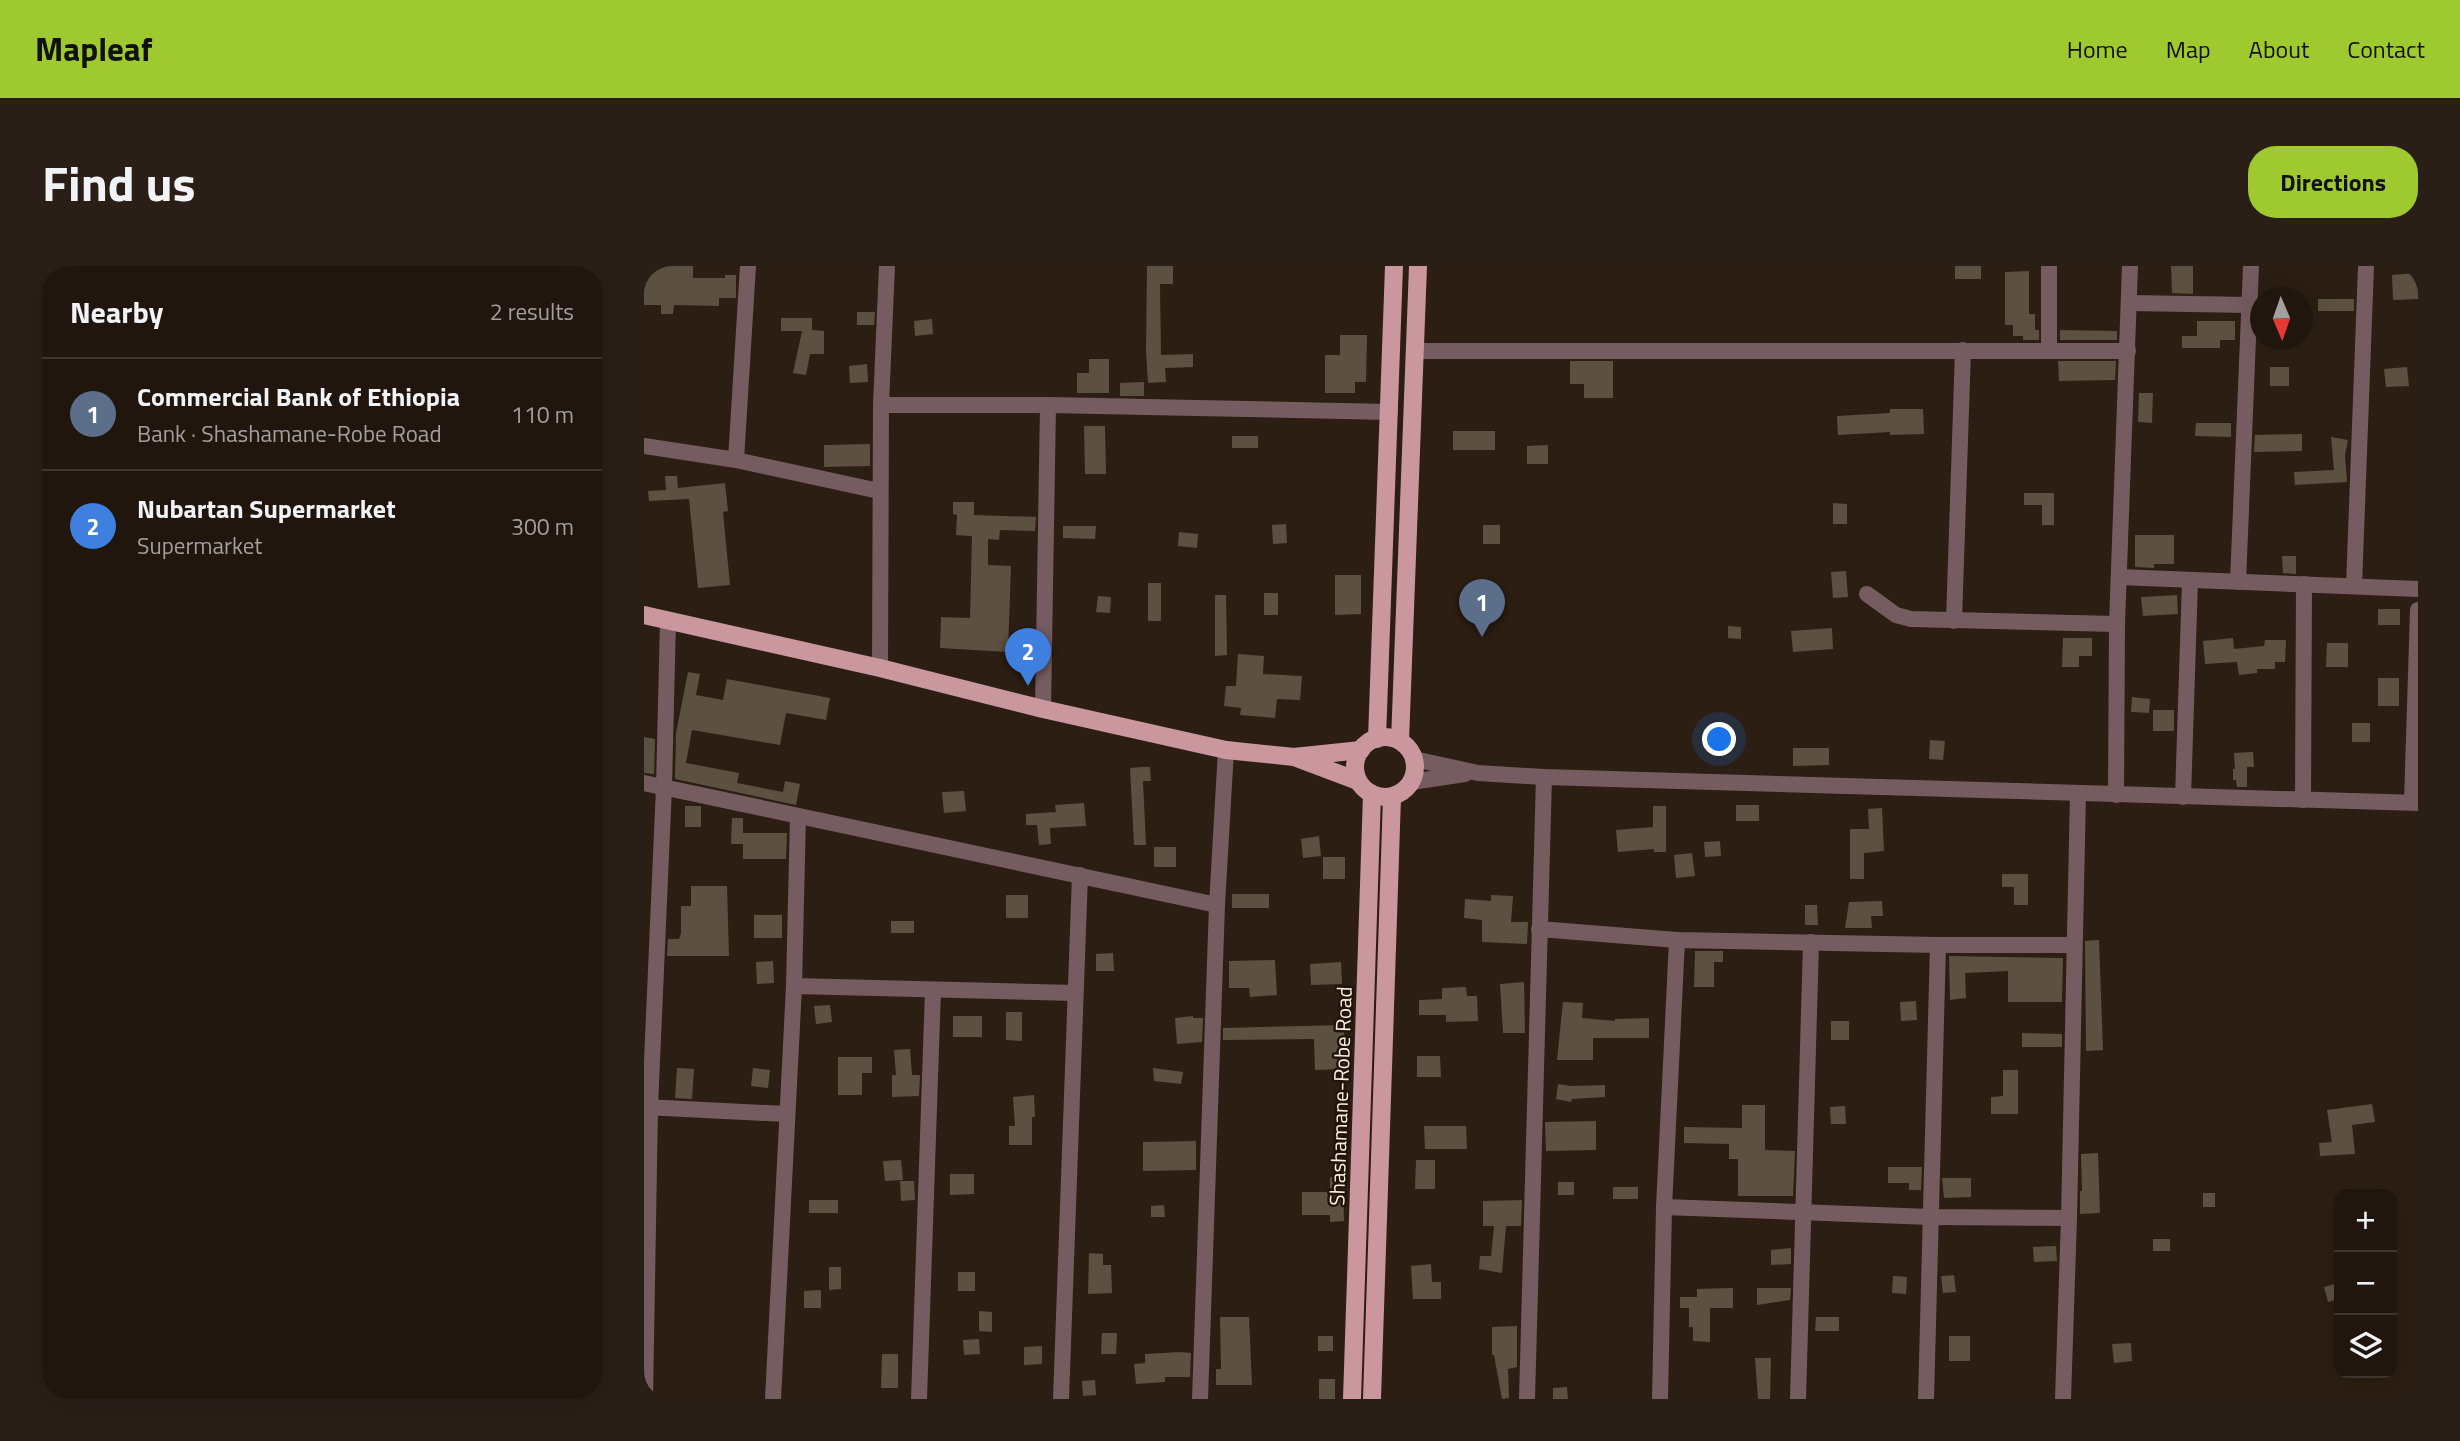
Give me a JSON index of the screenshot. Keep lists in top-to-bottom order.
{
  "streets": {
    "main road": ["Shashamane-Robe Road"]
  },
  "north": "bottom",
  "page": {
    "header": "Mapleaf",
    "nav": [
      "Home",
      "Map",
      "About",
      "Contact"
    ],
    "title": "Find us",
    "buttons": "Directions",
    "heading": ["Nearby", "2 results"],
    "list": [
      {
        "mark": "1",
        "name": "Commercial Bank of Ethiopia",
        "note": "Bank · Shashamane-Robe Road",
        "value": "110 m"
      },
      {
        "mark": "2",
        "name": "Nubartan Supermarket",
        "note": "Supermarket",
        "value": "300 m"
      }
    ],
    "pins": ["1", "2"],
    "map_buttons": ["+", "−"]
  }
}
